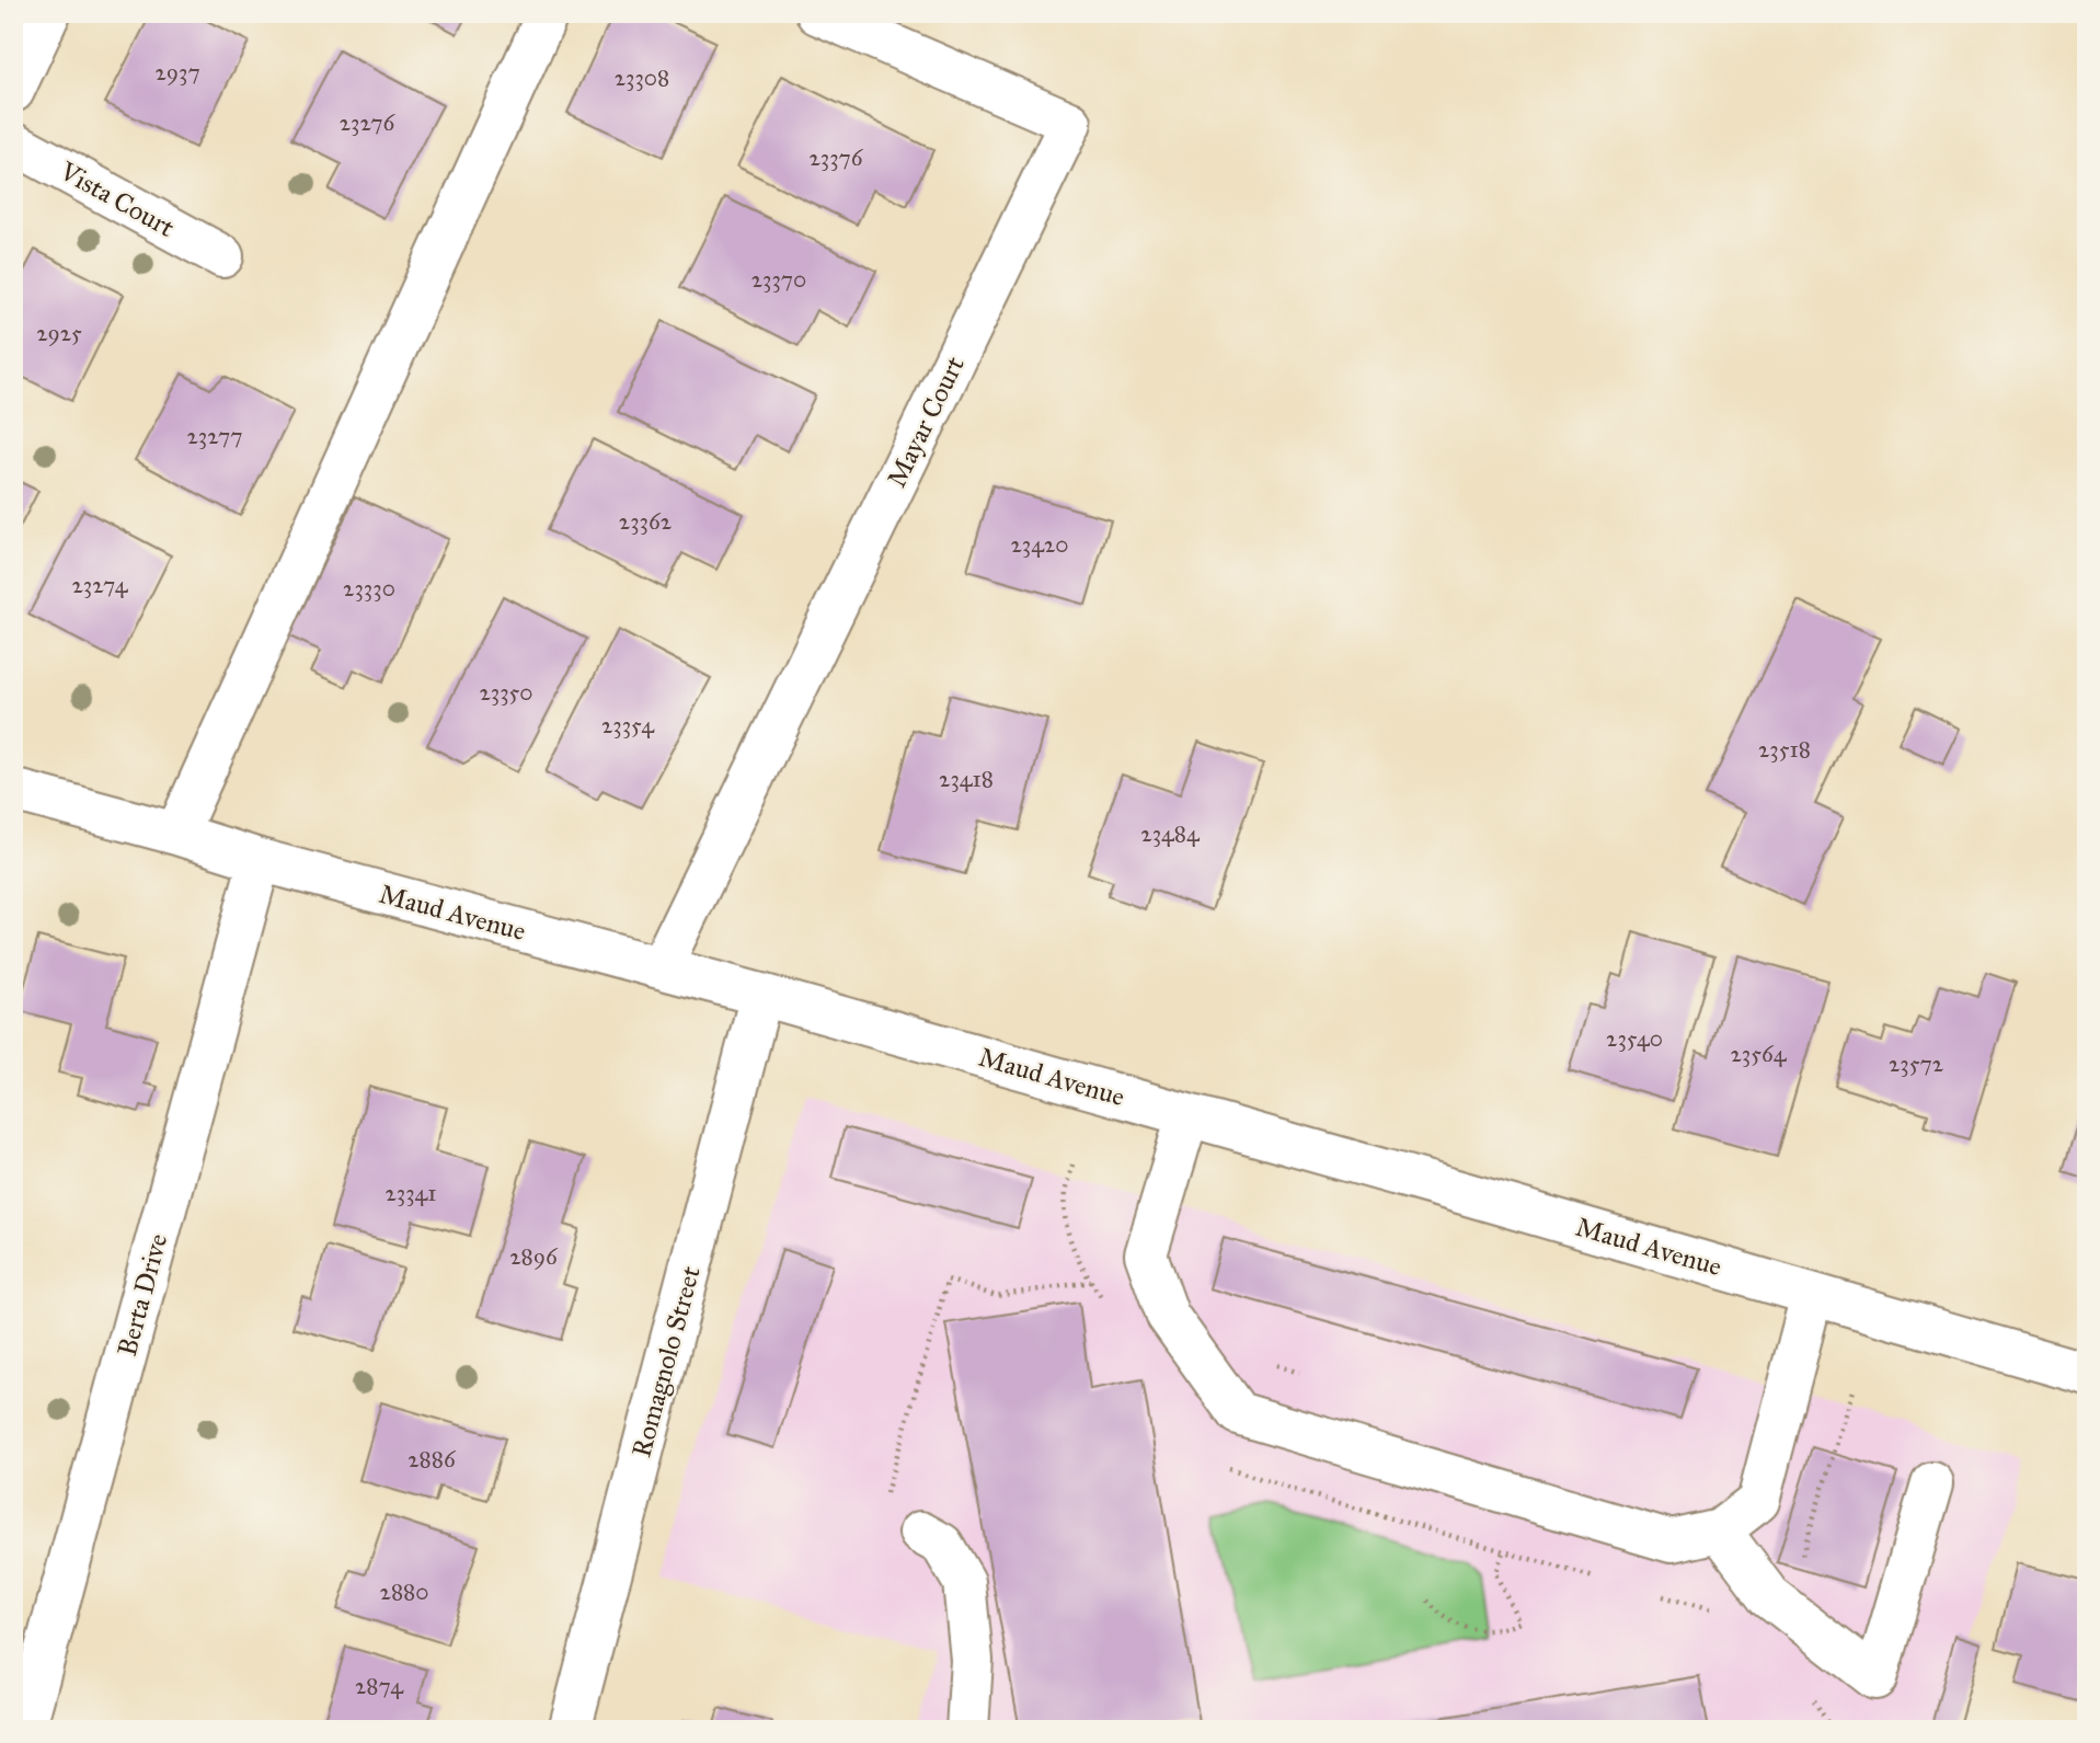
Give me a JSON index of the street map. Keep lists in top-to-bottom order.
{
  "streets": {
    "street": [
      "Vista Court",
      "Mayar Court",
      "Maud Avenue",
      "Berta Drive",
      "Romagnolo Street"
    ]
  },
  "crossings": [
    ["Mayar Court", "Maud Avenue"],
    ["Maud Avenue", "Berta Drive"],
    ["Maud Avenue", "Romagnolo Street"]
  ],
  "house_numbers": [
    "2937",
    "23308",
    "23276",
    "23376",
    "23370",
    "2925",
    "23277",
    "23362",
    "23420",
    "23274",
    "23330",
    "23350",
    "23354",
    "23518",
    "23418",
    "23484",
    "23540",
    "23564",
    "23572",
    "23341",
    "2896",
    "2886",
    "2880",
    "2874"
  ]
}
